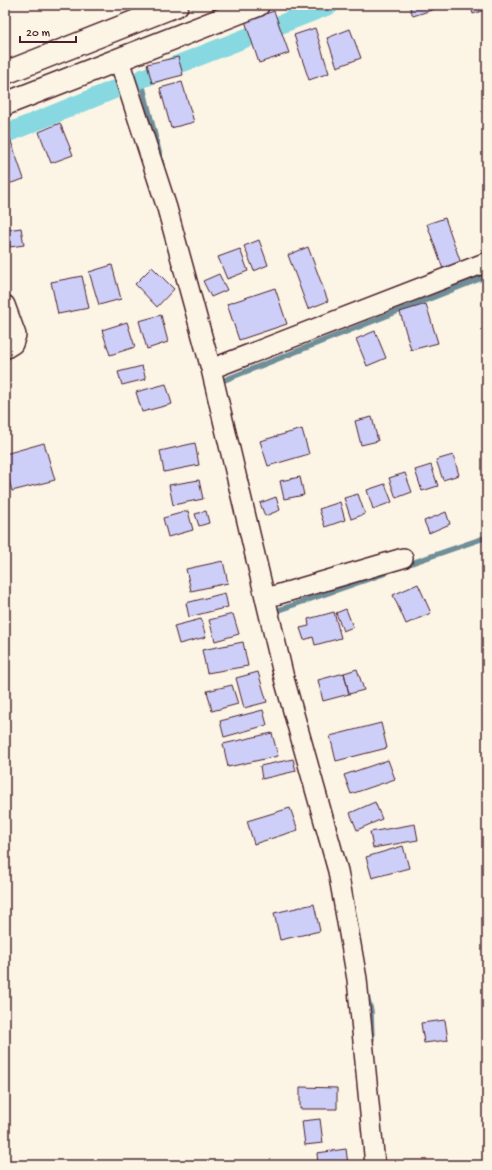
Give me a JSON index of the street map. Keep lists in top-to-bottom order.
{
  "scale_bar": "20 m"
}
